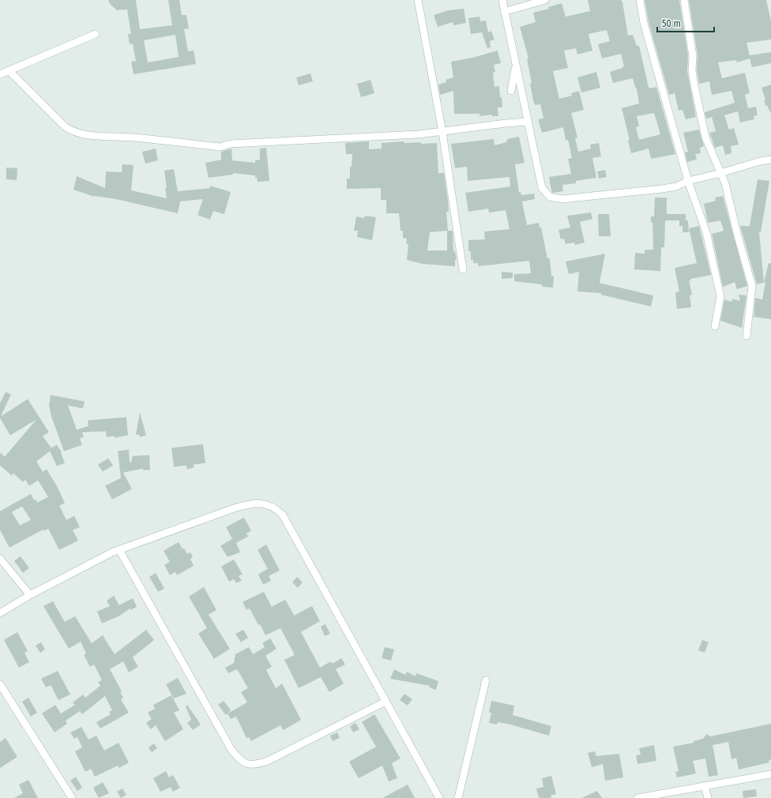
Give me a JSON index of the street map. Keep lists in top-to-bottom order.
{
  "scale_bar": "50 m"
}
